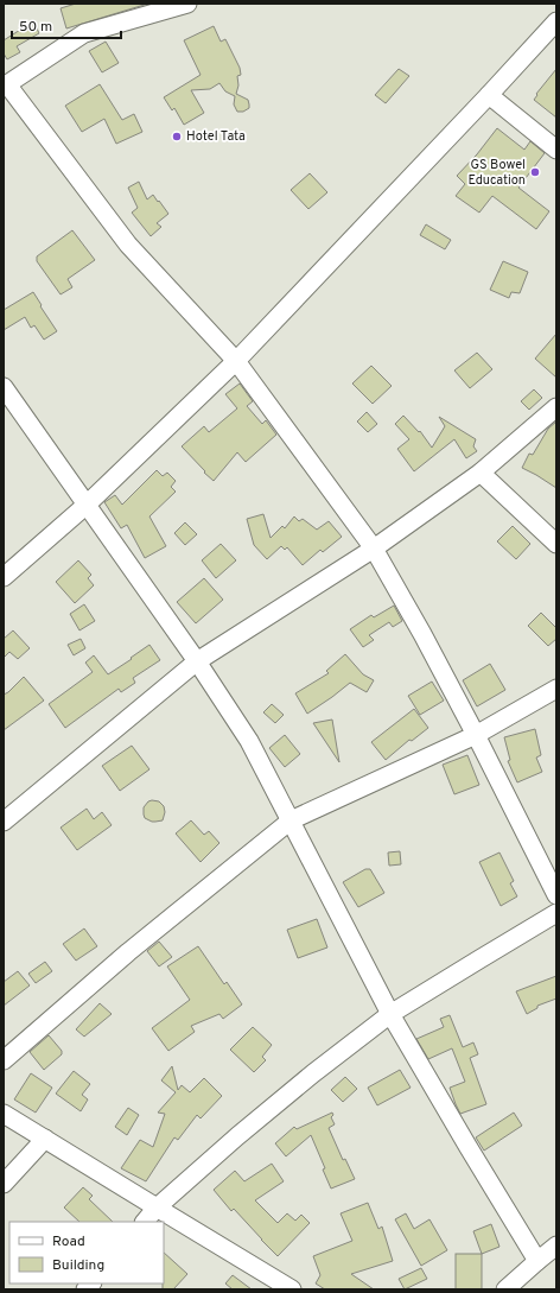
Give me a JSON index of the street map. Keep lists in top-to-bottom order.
{
  "places": ["Hotel Tata", "GS Bowel Education"],
  "legend": ["Road", "Building"],
  "scale_bar": "50 m"
}
